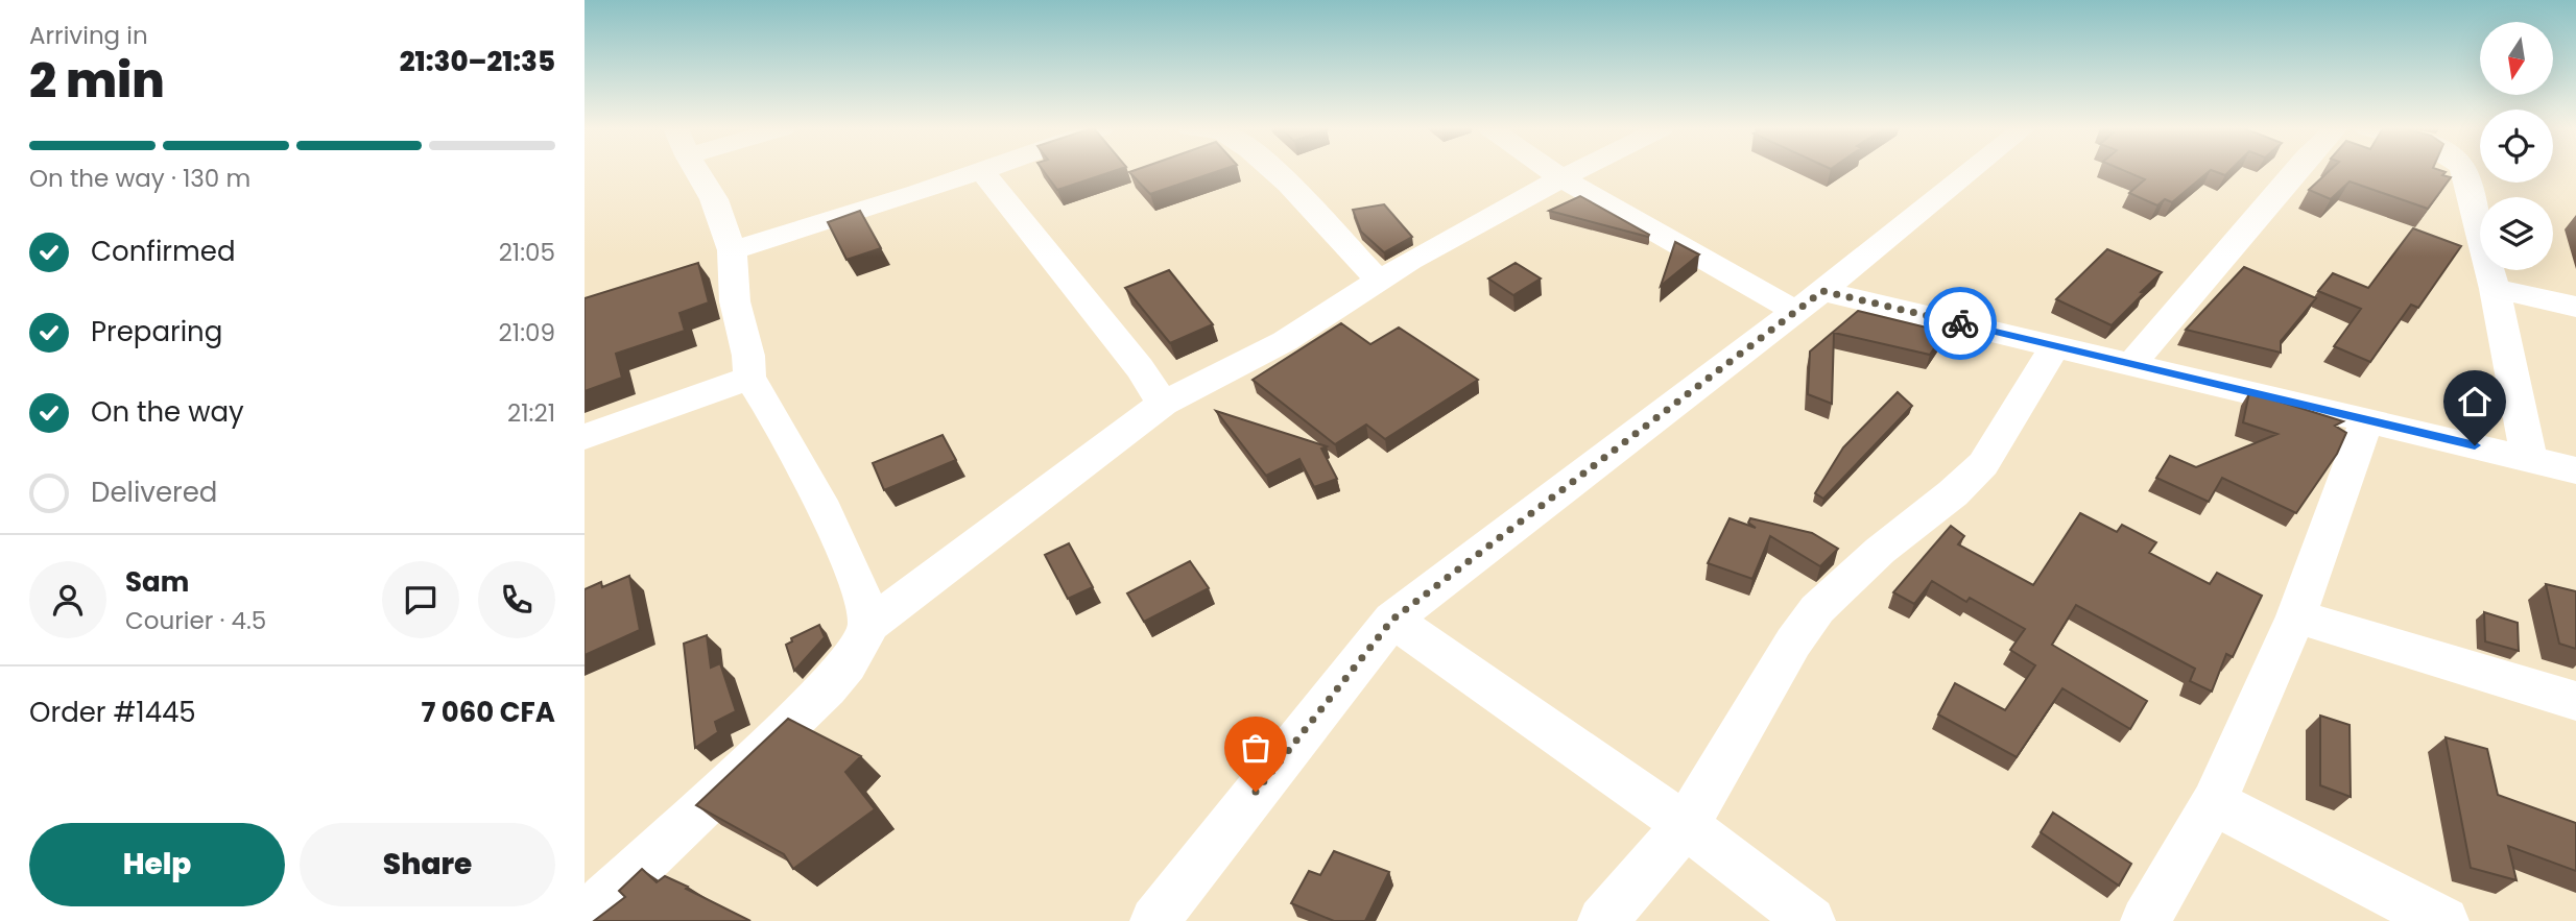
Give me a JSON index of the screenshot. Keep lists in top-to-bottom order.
{
  "north": "bottom",
  "page": {
    "heading": ["2 min", "Arriving in", "21:30–21:35"],
    "panel": [
      "Sam",
      "Courier · 4.5",
      "Order #1445",
      "7 060 CFA"
    ],
    "bar": "On the way · 130 m",
    "list": [
      ["Confirmed", "21:05"],
      ["Preparing", "21:09"],
      ["On the way", "21:21"],
      "Delivered"
    ],
    "buttons": ["Help", "Share"]
  }
}
